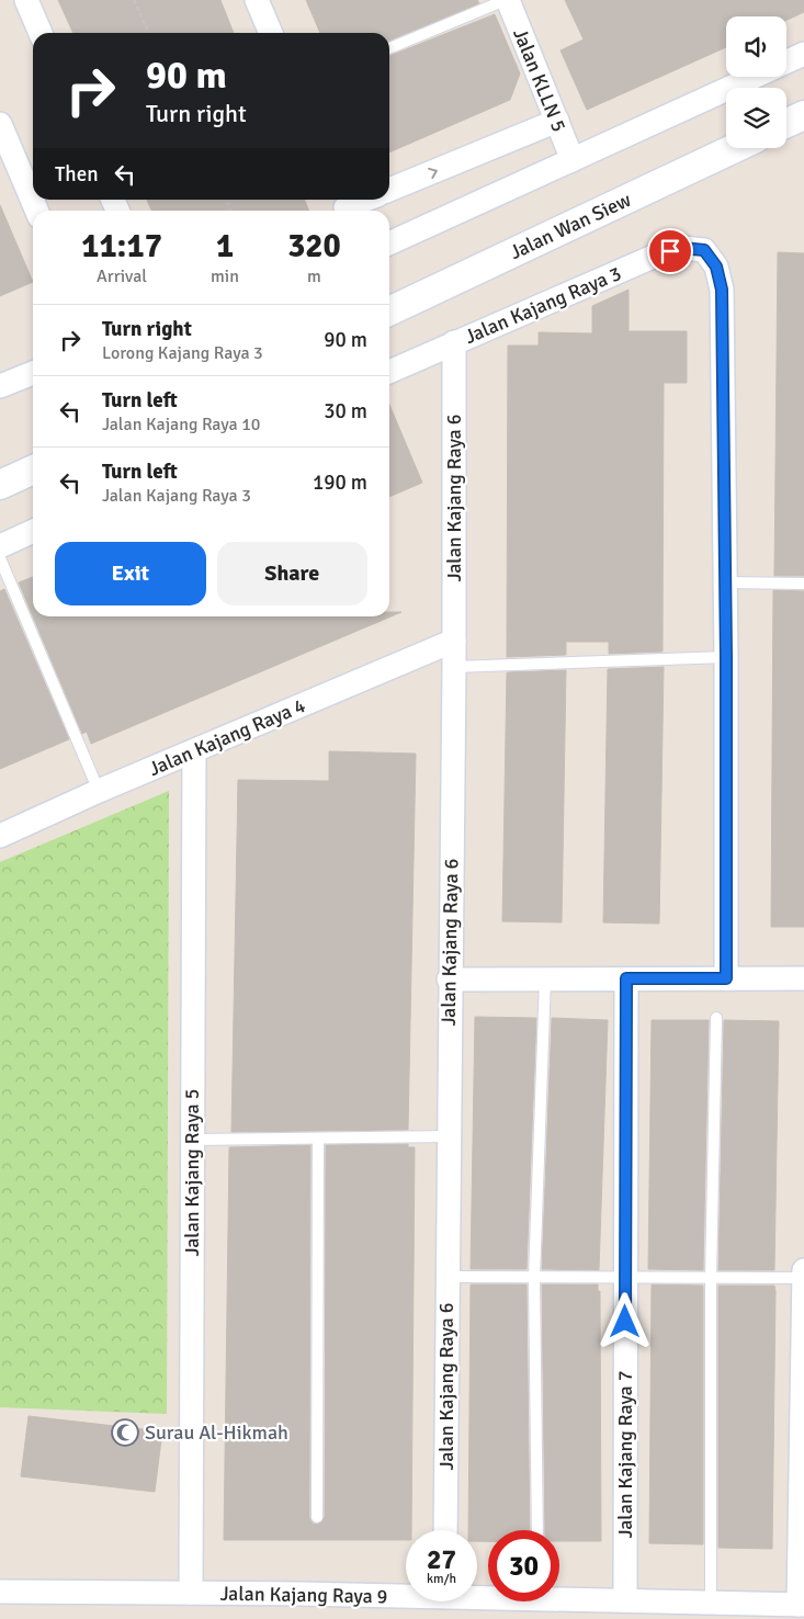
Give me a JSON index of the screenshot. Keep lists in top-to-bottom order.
{
  "streets": {
    "street": [
      "Jalan KLLN 5",
      "Jalan Wan Siew",
      "Jalan Kajang Raya 3",
      "Jalan Kajang Raya 6",
      "Jalan Kajang Raya 4",
      "Jalan Kajang Raya 5",
      "Jalan Kajang Raya 7",
      "Jalan Kajang Raya 9"
    ]
  },
  "crossings": [
    ["Jalan Kajang Raya 3", "Jalan Kajang Raya 6"],
    ["Jalan Kajang Raya 6", "Jalan Kajang Raya 4"],
    ["Jalan Kajang Raya 4", "Jalan Kajang Raya 5"],
    ["Jalan Kajang Raya 5", "Jalan Kajang Raya 9"],
    ["Jalan Kajang Raya 7", "Jalan Kajang Raya 9"]
  ],
  "places": {
    "mosque": ["Surau Al-Hikmah"]
  },
  "page": {
    "turn": ["90 m", "Turn right"],
    "then": "Then",
    "eta": [
      "11:17",
      "Arrival",
      "1",
      "min",
      "320",
      "m"
    ],
    "list": [
      {
        "name": "Turn right",
        "note": "Lorong Kajang Raya 3",
        "value": "90 m"
      },
      {
        "name": "Turn left",
        "note": "Jalan Kajang Raya 10",
        "value": "30 m"
      },
      {
        "name": "Turn left",
        "note": "Jalan Kajang Raya 3",
        "value": "190 m"
      }
    ],
    "buttons": ["Exit", "Share"],
    "speed": "27 km/h",
    "limit": "30"
  }
}
